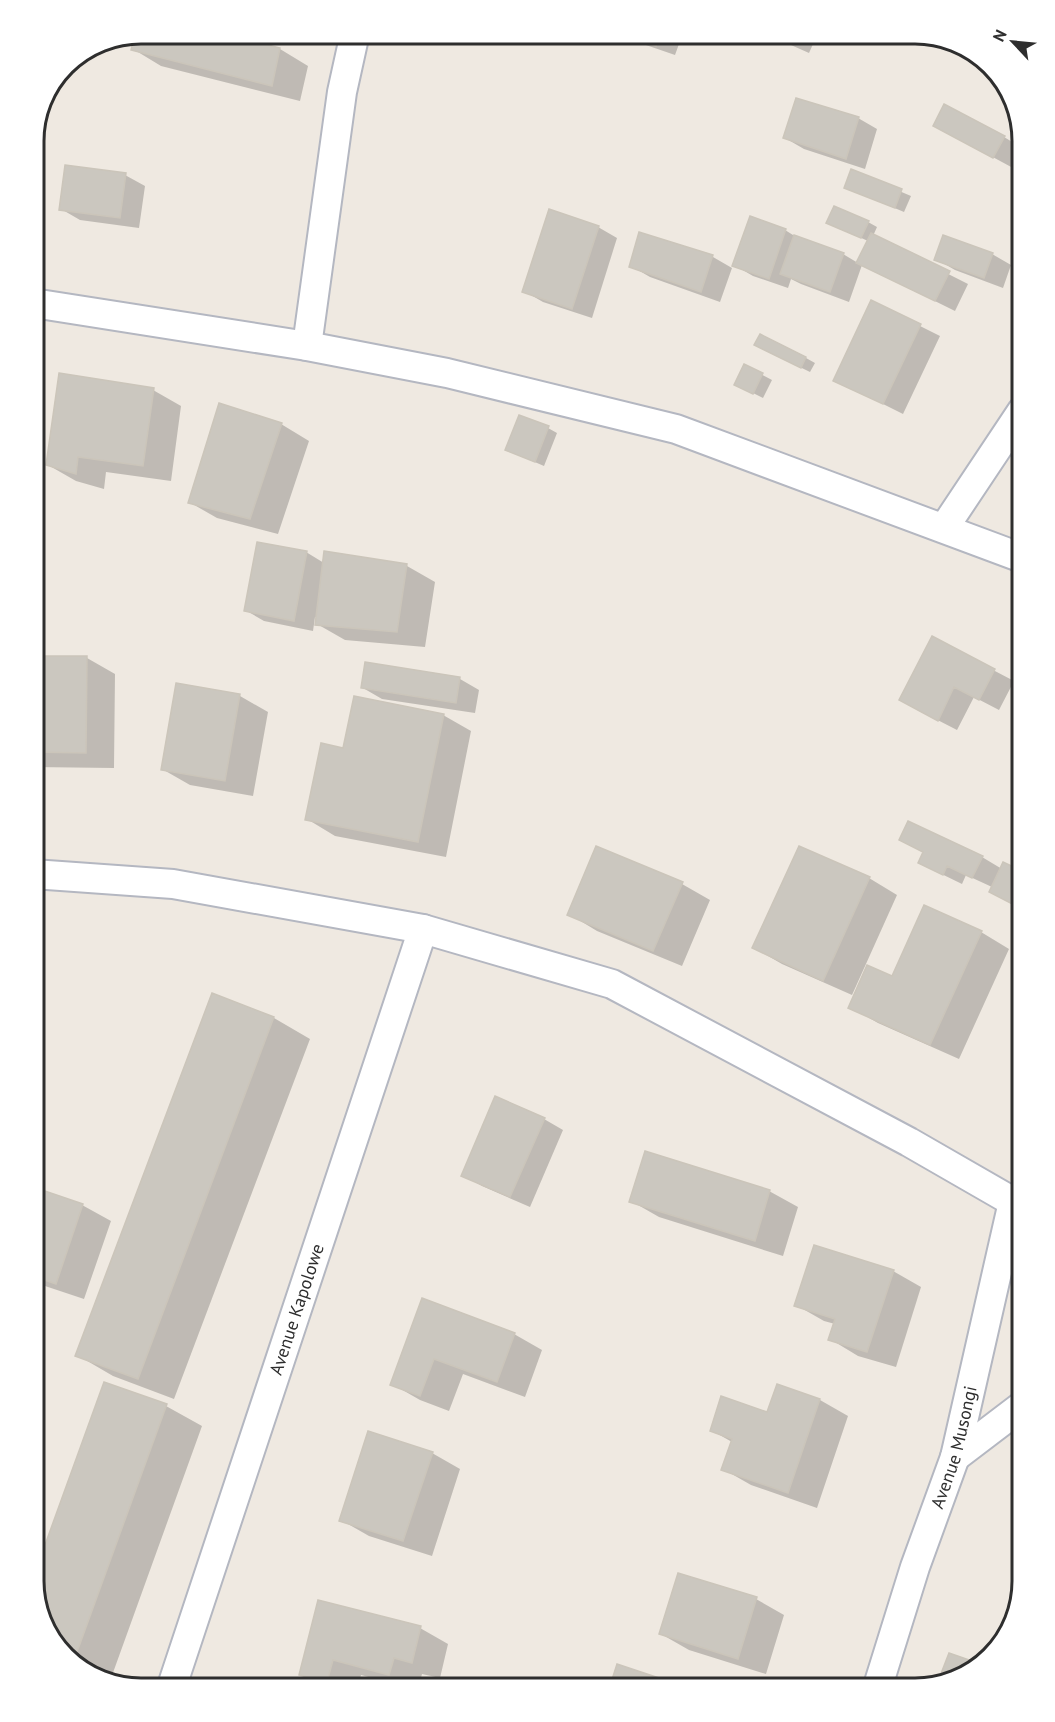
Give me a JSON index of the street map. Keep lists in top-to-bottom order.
{
  "streets": {
    "street": ["Avenue Kapolowe", "Avenue Musongi"]
  },
  "north": "top left"
}
